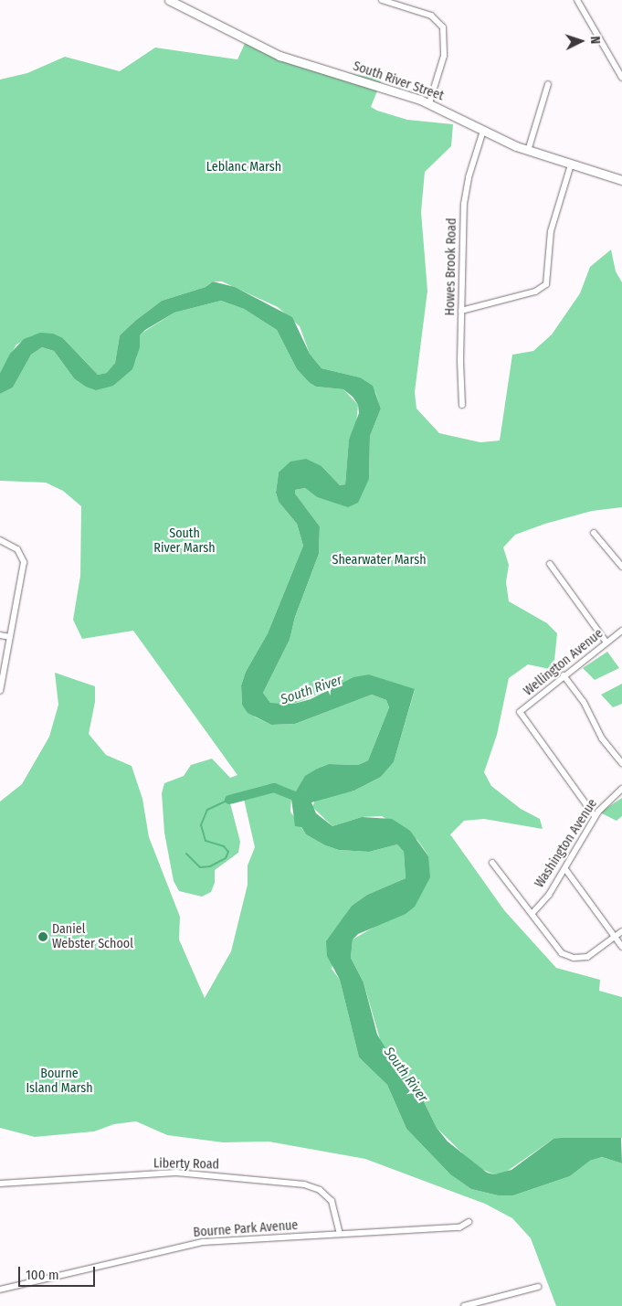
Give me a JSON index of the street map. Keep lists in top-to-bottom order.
{
  "streets": {
    "street": [
      "South River Street",
      "Howes Brook Road",
      "Wellington Avenue",
      "Washington Avenue",
      "Liberty Road",
      "Bourne Park Avenue"
    ]
  },
  "crossings": [
    ["South River Street", "Howes Brook Road"],
    ["Wellington Avenue", "Washington Avenue"],
    ["Liberty Road", "Bourne Park Avenue"]
  ],
  "water": ["South River"],
  "parks": [
    "Leblanc Marsh",
    "South River Marsh",
    "Shearwater Marsh",
    "Bourne Island Marsh"
  ],
  "places": ["Daniel Webster School"],
  "scale_bar": "100 m",
  "north": "right"
}
